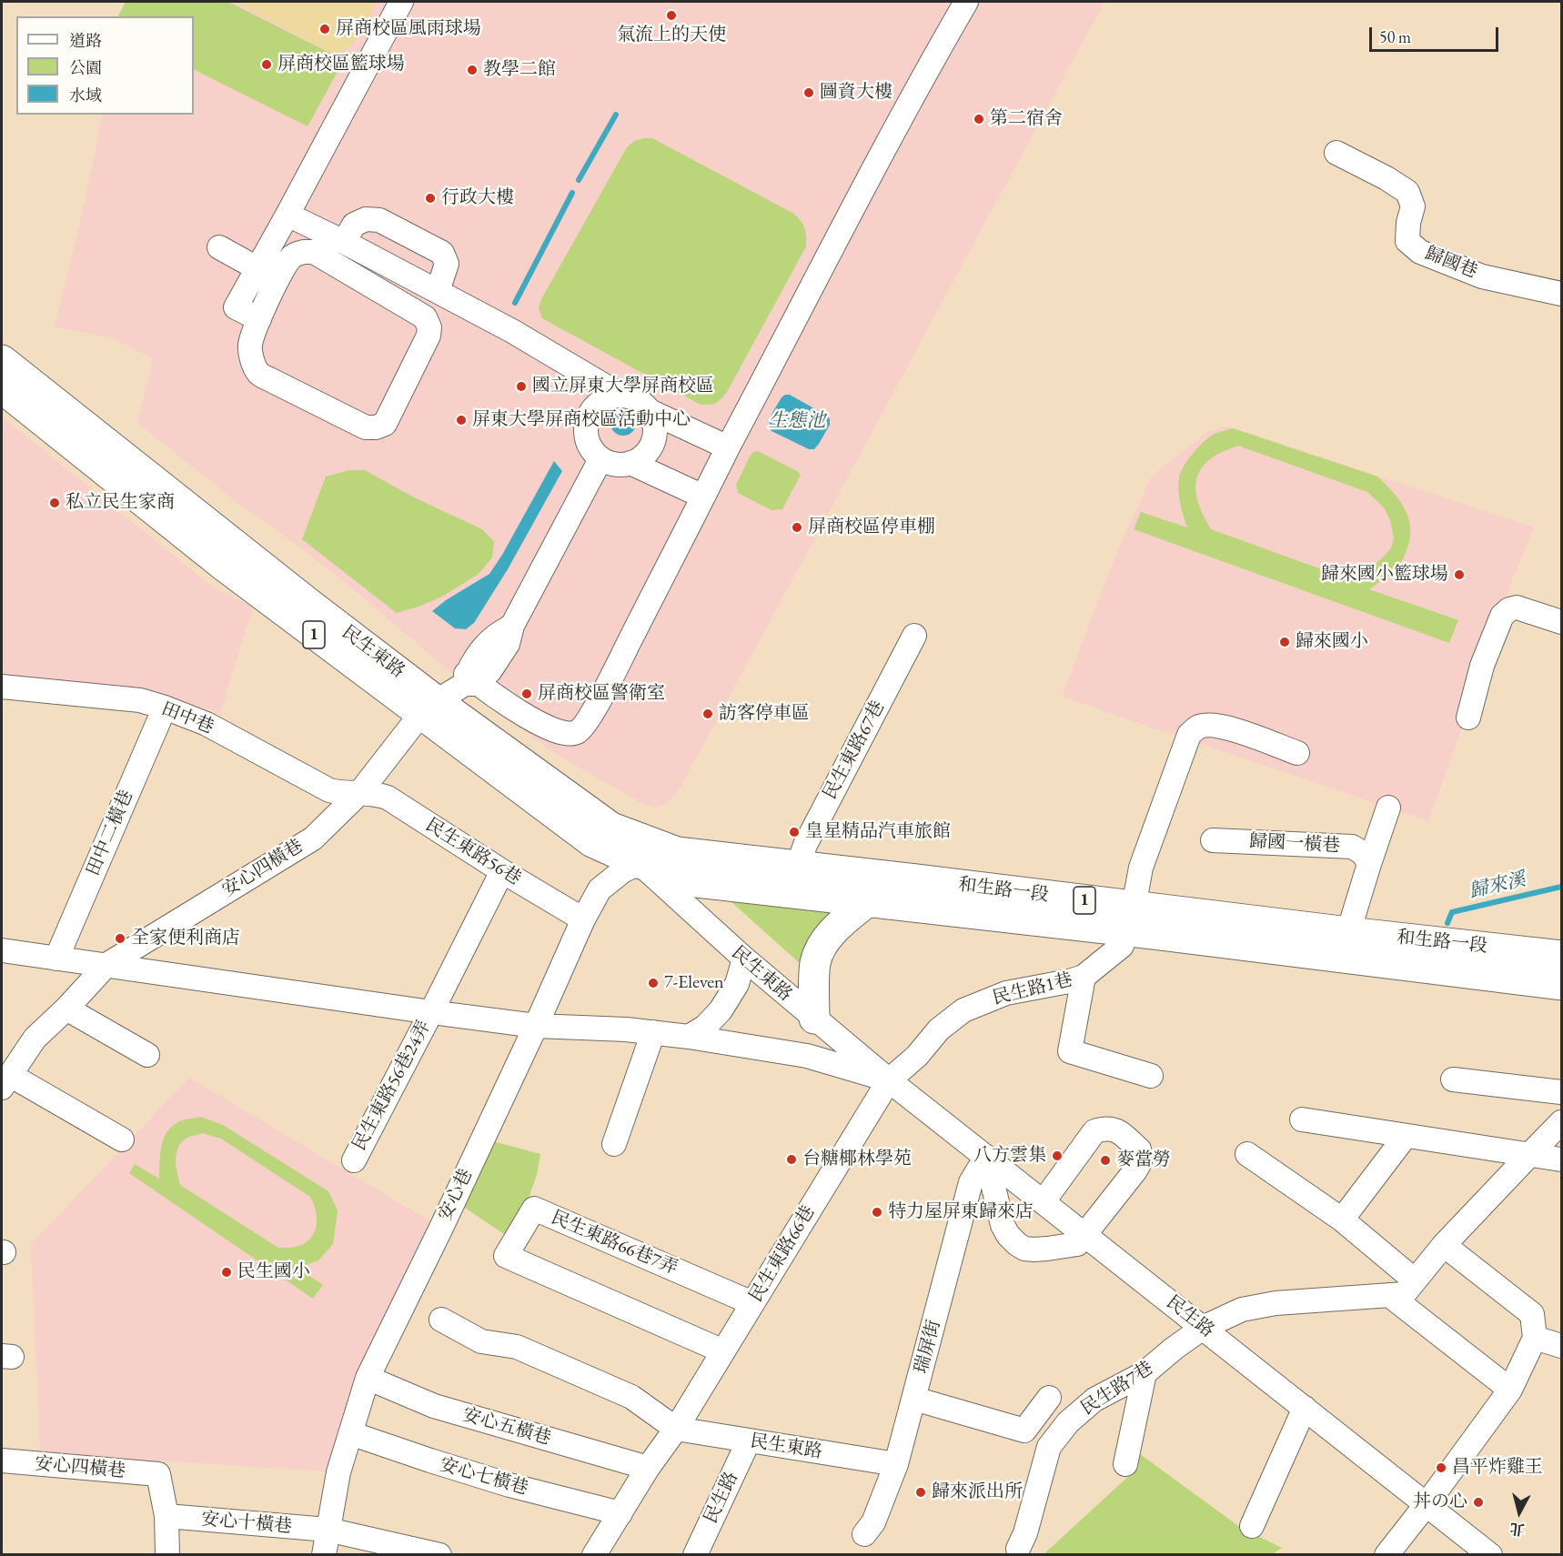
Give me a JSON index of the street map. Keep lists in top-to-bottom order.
{
  "streets": {
    "main road": ["1", "民生東路", "和生路一段"],
    "street": [
      "歸國巷",
      "田中巷",
      "民生東路67巷",
      "田中二橫巷",
      "歸國一橫巷",
      "民生東路56巷",
      "安心四橫巷",
      "民生路1巷",
      "民生東路56巷24弄",
      "安心巷",
      "民生東路66巷7弄",
      "民生東路66巷",
      "民生路",
      "瑞屏街",
      "民生路7巷",
      "安心五橫巷",
      "安心七橫巷",
      "安心十橫巷"
    ]
  },
  "crossings": [
    ["民生東路", "安心四橫巷"],
    ["民生東路", "和生路一段"],
    ["民生東路", "民生路1巷"],
    ["民生東路", "安心巷"],
    ["民生東路", "民生東路66巷"],
    ["民生東路", "民生路"],
    ["民生東路", "瑞屏街"],
    ["田中巷", "田中二橫巷"],
    ["田中巷", "民生東路56巷"],
    ["田中巷", "安心四橫巷"],
    ["民生東路67巷", "和生路一段"],
    ["民生東路56巷", "安心四橫巷"],
    ["民生東路56巷", "民生東路56巷24弄"],
    ["民生東路56巷", "安心巷"],
    ["安心四橫巷", "安心十橫巷"],
    ["和生路一段", "民生路1巷"],
    ["和生路一段", "安心巷"],
    ["民生路1巷", "民生東路66巷"],
    ["民生路1巷", "民生路"],
    ["安心巷", "安心五橫巷"],
    ["安心巷", "安心七橫巷"],
    ["安心巷", "安心十橫巷"],
    ["民生東路66巷7弄", "民生東路66巷"],
    ["民生東路66巷", "民生路"],
    ["民生路", "瑞屏街"],
    ["民生路", "民生路7巷"]
  ],
  "water": ["生態池", "歸來溪"],
  "places": [
    "氣流上的天使",
    "屏商校區風雨球場",
    "屏商校區籃球場",
    "教學二館",
    "圖資大樓",
    "第二宿舍",
    "行政大樓",
    "國立屏東大學屏商校區",
    "屏東大學屏商校區活動中心",
    "私立民生家商",
    "屏商校區停車棚",
    "歸來國小籃球場",
    "歸來國小",
    "屏商校區警衛室",
    "訪客停車區",
    "皇星精品汽車旅館",
    "全家便利商店",
    "7-Eleven",
    "八方雲集",
    "台糖椰林學苑",
    "麥當勞",
    "特力屋屏東歸來店",
    "民生國小",
    "昌平炸雞王",
    "歸來派出所",
    "丼の心"
  ],
  "legend": ["道路", "公園", "水域"],
  "scale_bar": "50 m",
  "north": "bottom"
}
